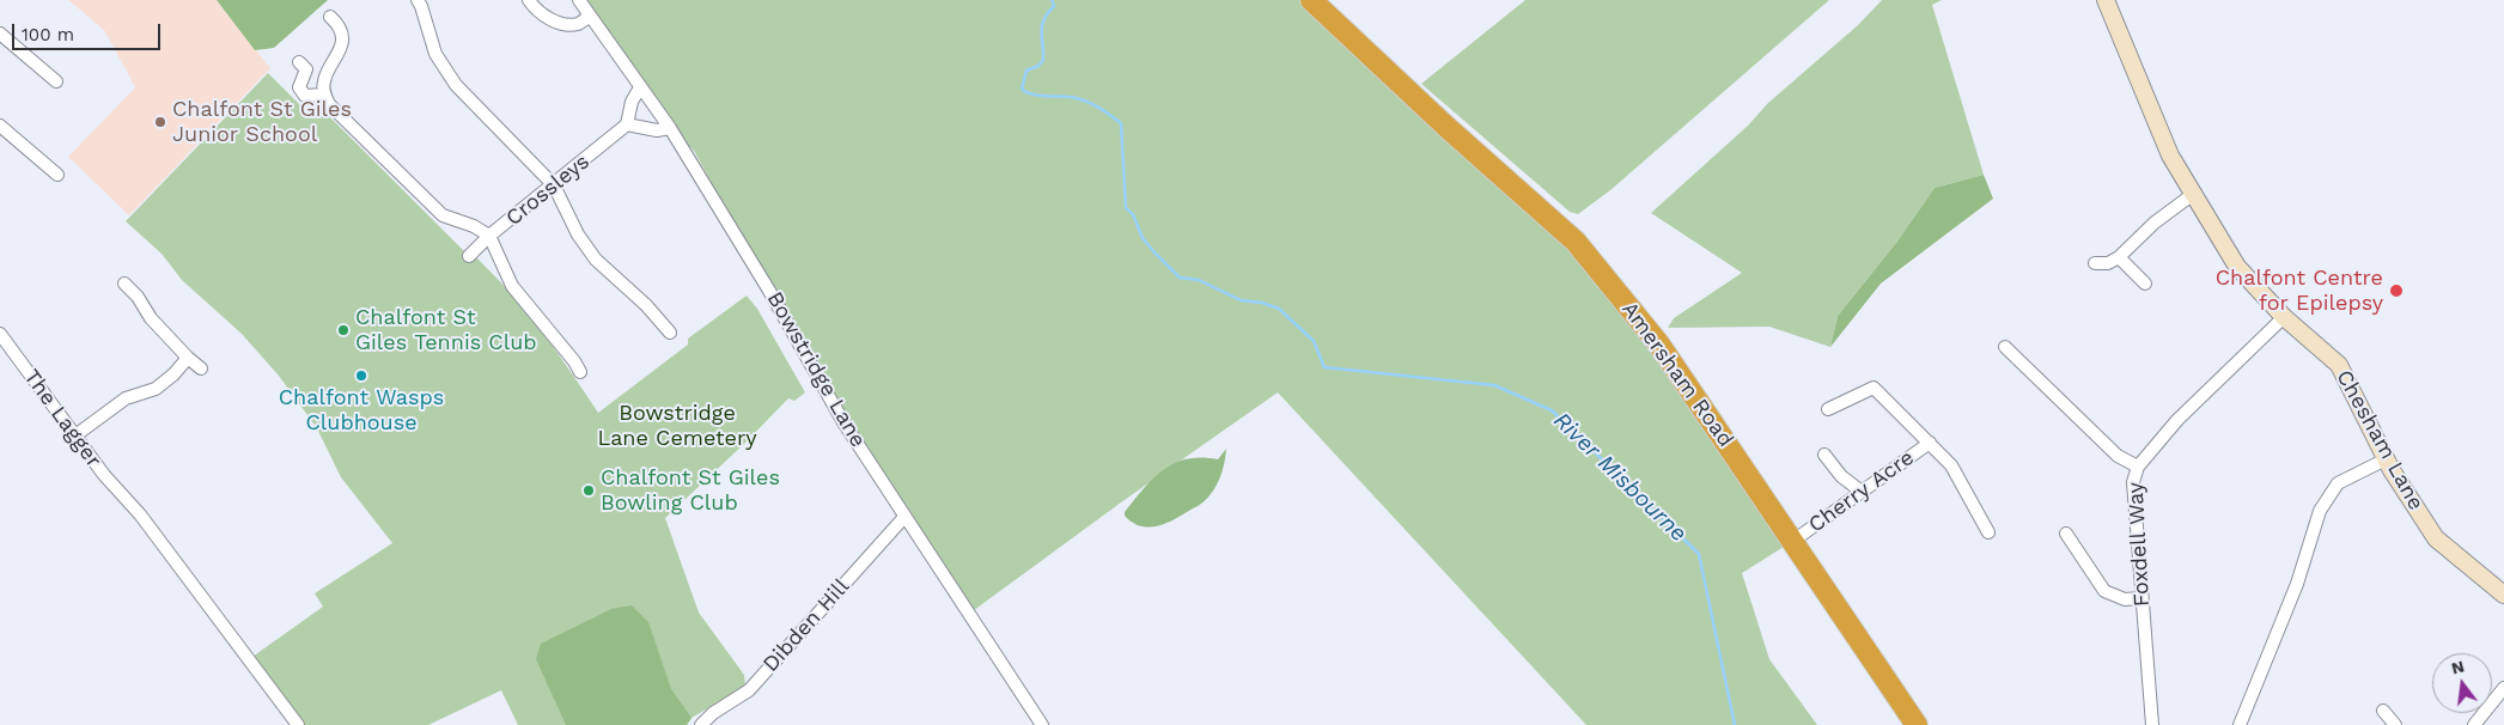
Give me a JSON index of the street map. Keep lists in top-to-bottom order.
{
  "streets": {
    "highway": ["Amersham Road"],
    "street": [
      "Crossleys",
      "Bowstridge Lane",
      "The Lagger",
      "Chesham Lane",
      "Cherry Acre",
      "Foxdell Way",
      "Dibden Hill"
    ]
  },
  "crossings": [
    ["Bowstridge Lane", "Dibden Hill"],
    ["Amersham Road", "Cherry Acre"],
    ["Chesham Lane", "Foxdell Way"]
  ],
  "water": ["River Misbourne"],
  "parks": ["Bowstridge Lane Cemetery"],
  "places": [
    "Chalfont St Giles Junior School",
    "Chalfont Centre for Epilepsy",
    "Chalfont St Giles Tennis Club",
    "Chalfont Wasps Clubhouse",
    "Chalfont St Giles Bowling Club"
  ],
  "scale_bar": "100 m",
  "north": "top"
}
